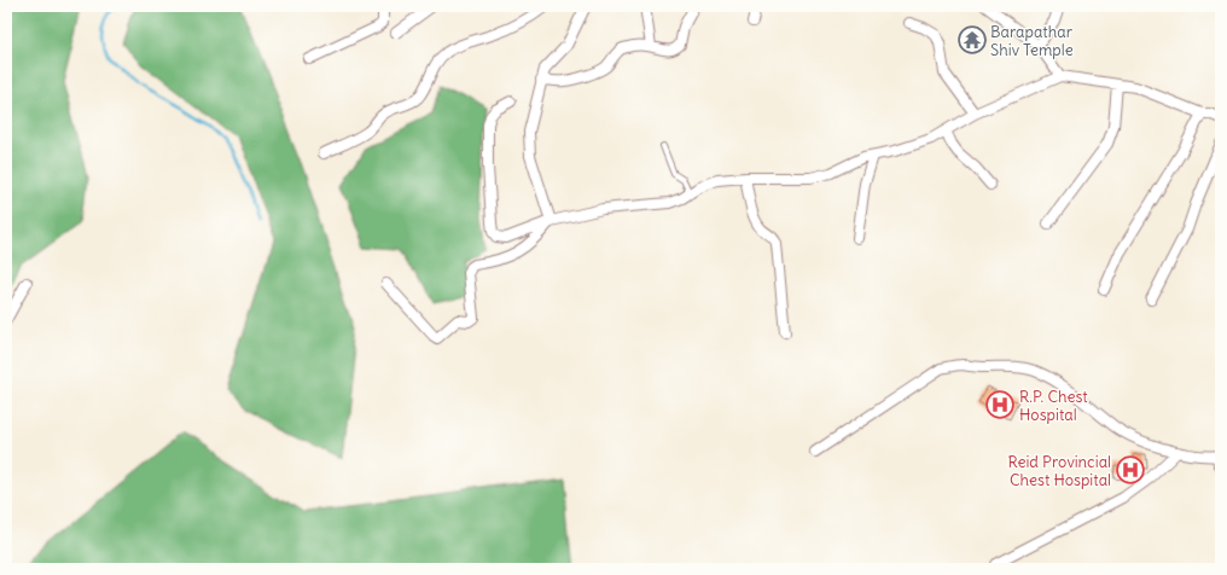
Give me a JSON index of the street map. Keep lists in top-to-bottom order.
{
  "places": {
    "temple": ["Barapathar Shiv Temple"],
    "hospital": ["R.P. Chest Hospital", "Reid Provincial Chest Hospital"]
  }
}
